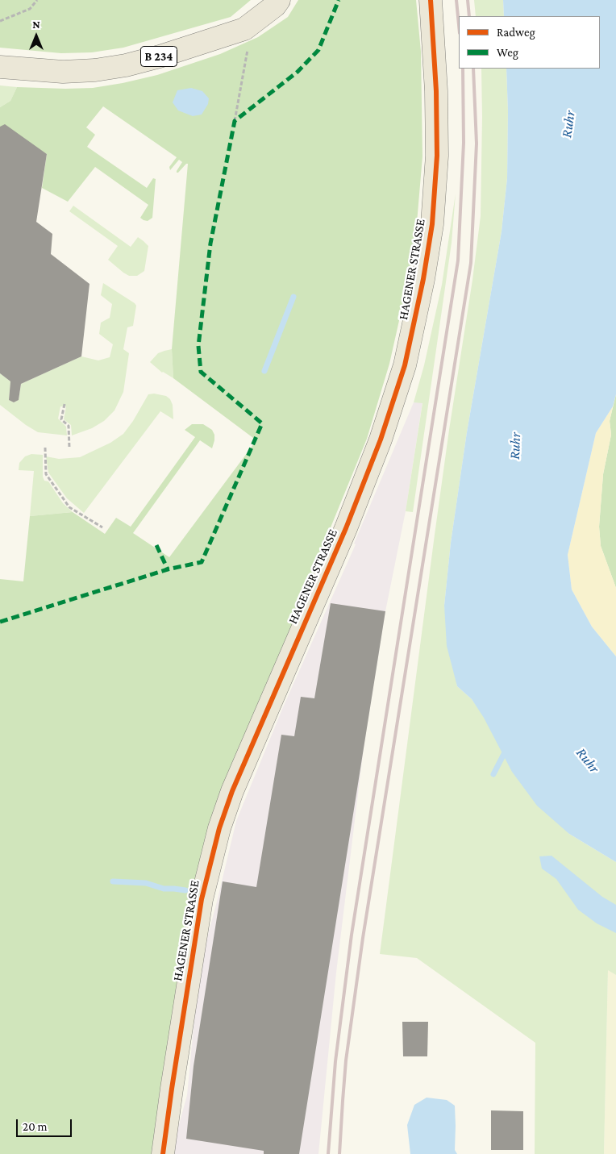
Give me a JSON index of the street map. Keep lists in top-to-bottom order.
{
  "streets": {
    "main road": ["B 234", "HAGENER STRASSE"]
  },
  "water": ["Ruhr"],
  "legend": ["Radweg", "Weg"],
  "scale_bar": "20 m",
  "north": "top"
}
